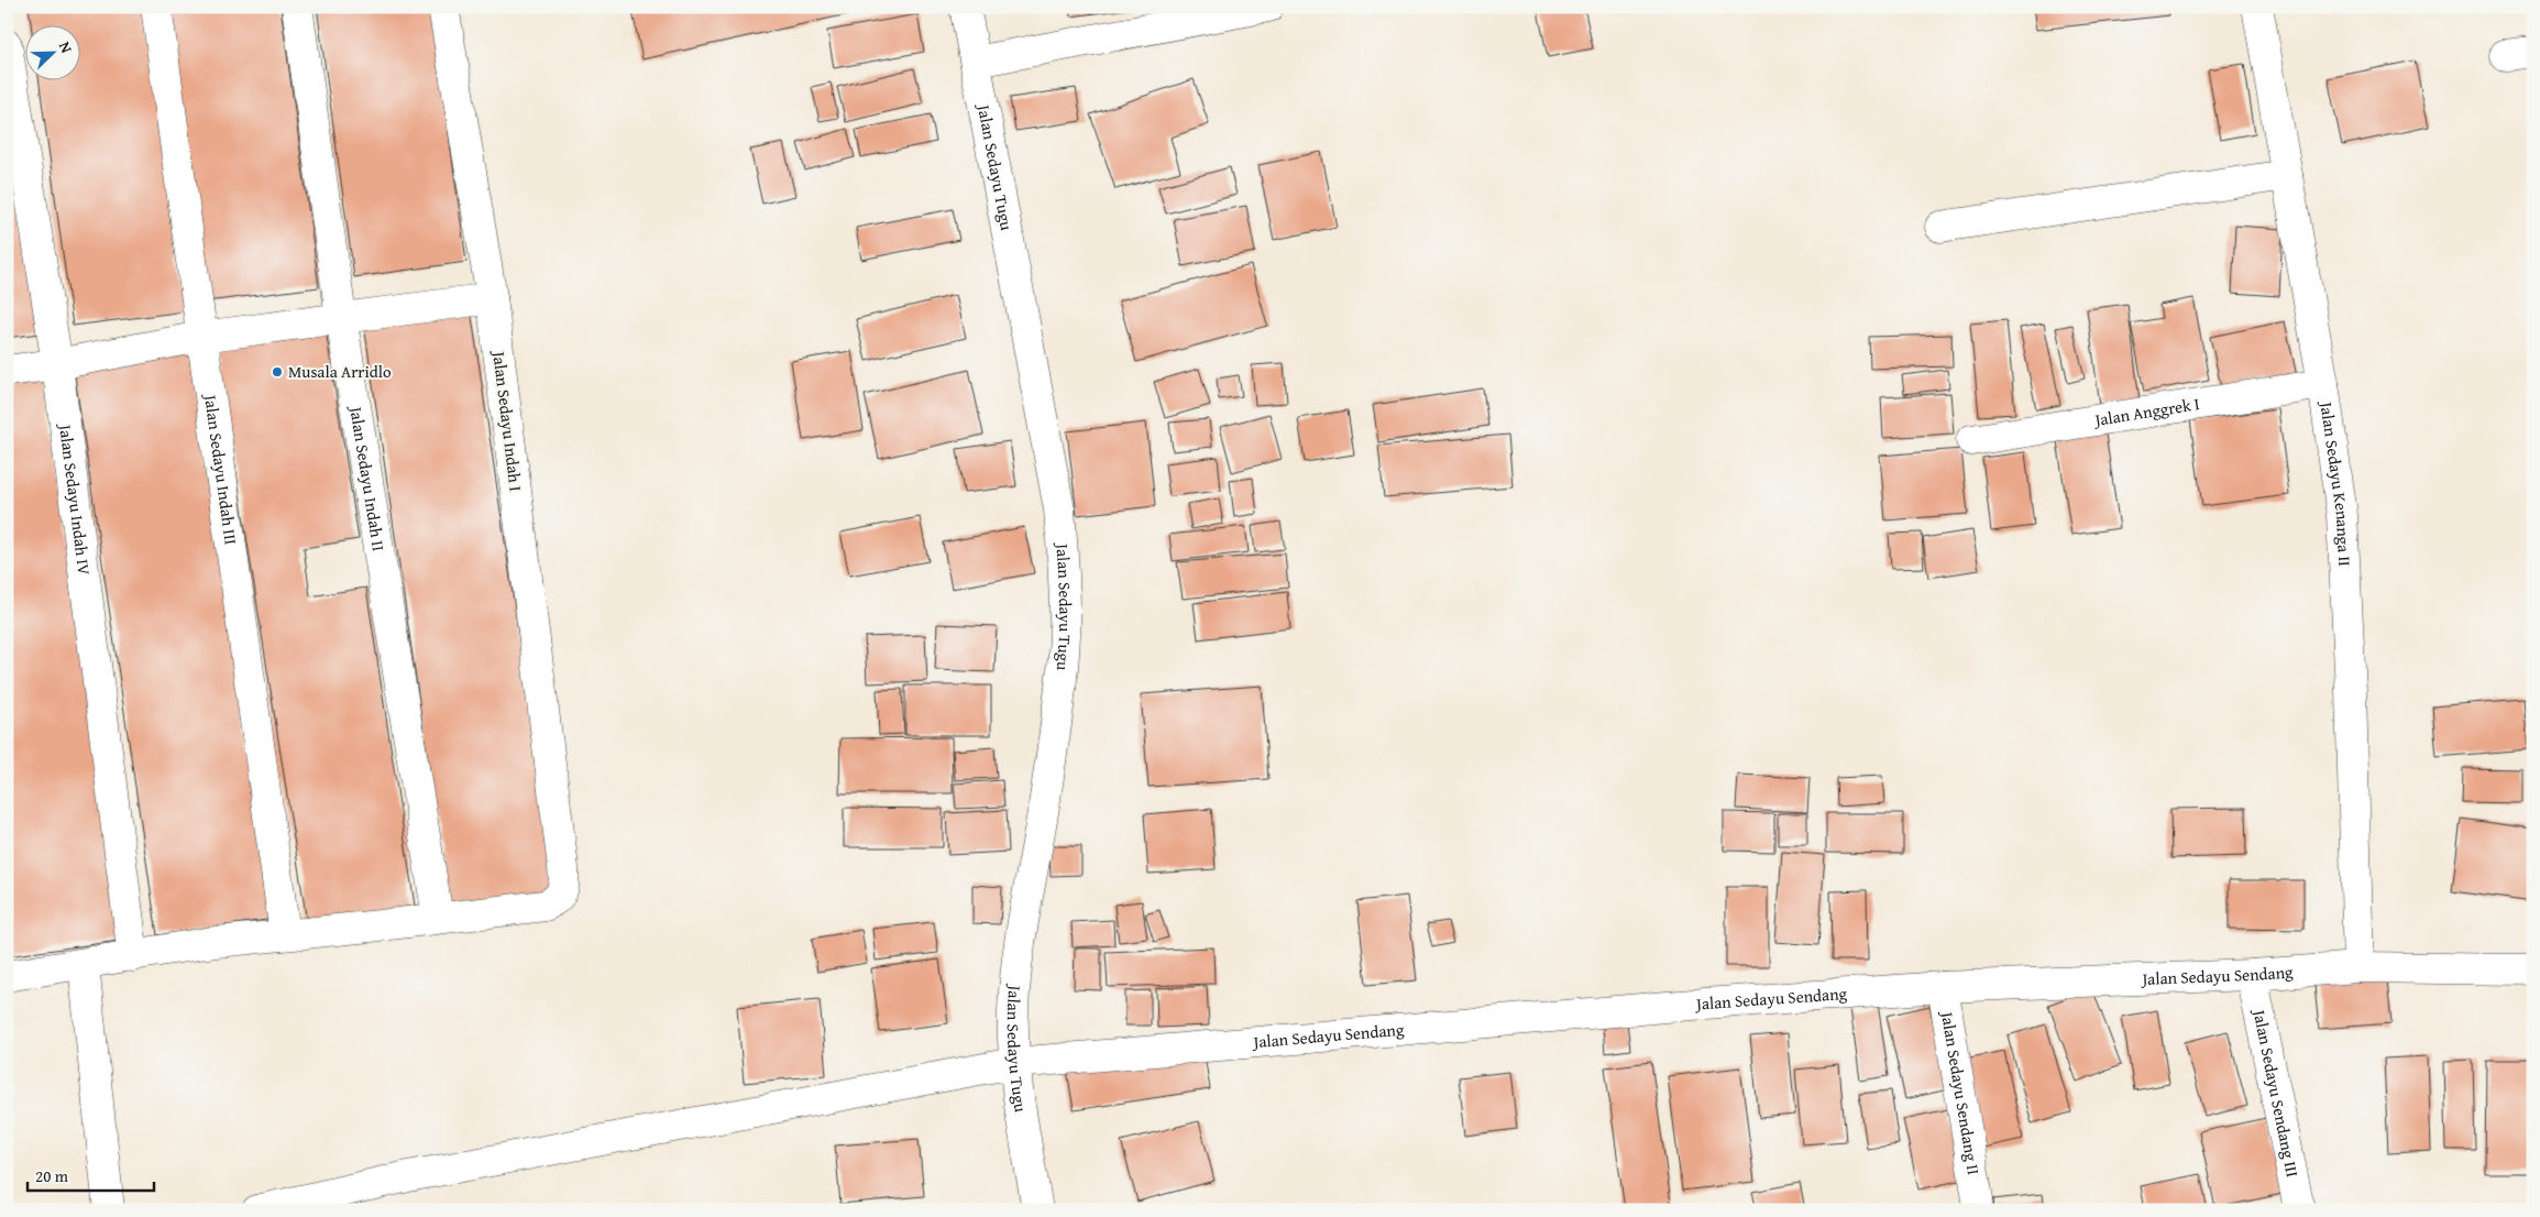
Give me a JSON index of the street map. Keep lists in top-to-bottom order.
{
  "streets": {
    "street": [
      "Jalan Sedayu Tugu",
      "Jalan Anggrek I",
      "Jalan Sedayu Indah I",
      "Jalan Sedayu Indah III",
      "Jalan Sedayu Indah II",
      "Jalan Sedayu Kenanga II",
      "Jalan Sedayu Indah IV",
      "Jalan Sedayu Sendang",
      "Jalan Sedayu Sendang II",
      "Jalan Sedayu Sendang III"
    ]
  },
  "crossings": [
    ["Jalan Sedayu Tugu", "Jalan Sedayu Sendang"],
    ["Jalan Anggrek I", "Jalan Sedayu Kenanga II"],
    ["Jalan Sedayu Indah I", "Jalan Sedayu Indah III"],
    ["Jalan Sedayu Indah I", "Jalan Sedayu Indah II"],
    ["Jalan Sedayu Indah I", "Jalan Sedayu Indah IV"],
    ["Jalan Sedayu Kenanga II", "Jalan Sedayu Sendang"],
    ["Jalan Sedayu Sendang", "Jalan Sedayu Sendang II"],
    ["Jalan Sedayu Sendang", "Jalan Sedayu Sendang III"]
  ],
  "places": ["Musala Arridlo"],
  "scale_bar": "20 m",
  "north": "top right"
}
